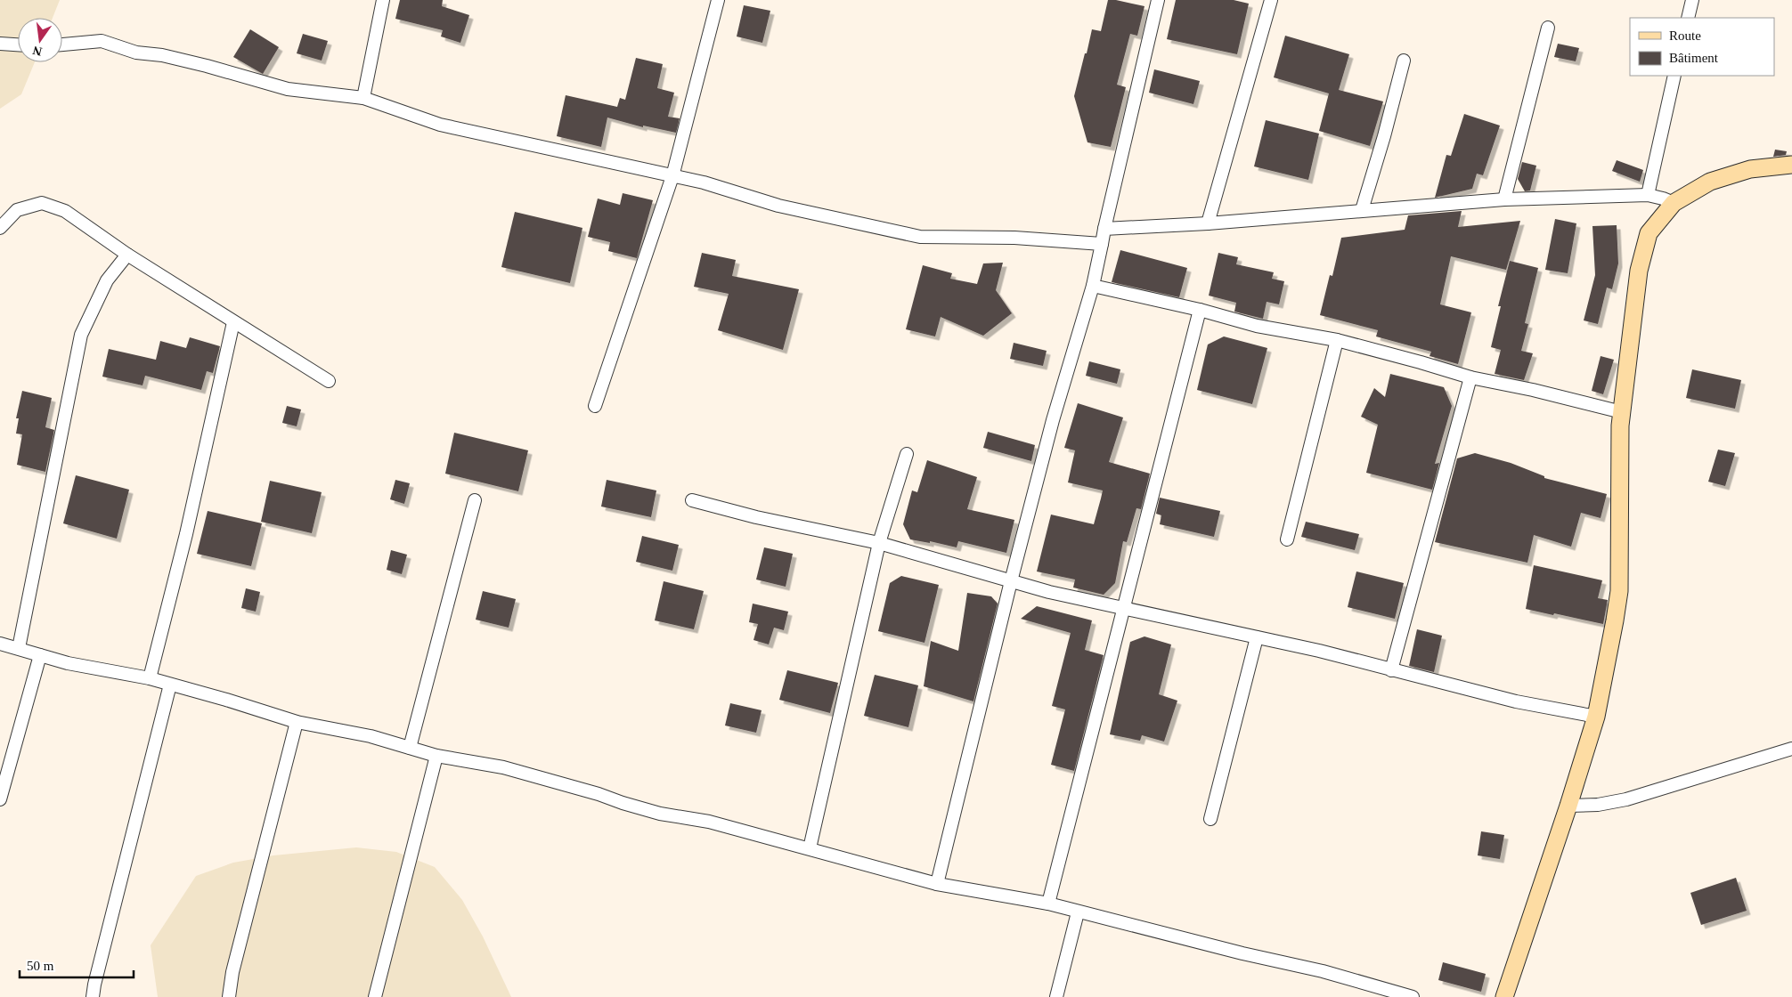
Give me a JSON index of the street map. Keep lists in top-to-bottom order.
{
  "legend": ["Route", "Bâtiment"],
  "scale_bar": "50 m",
  "north": "bottom"
}
